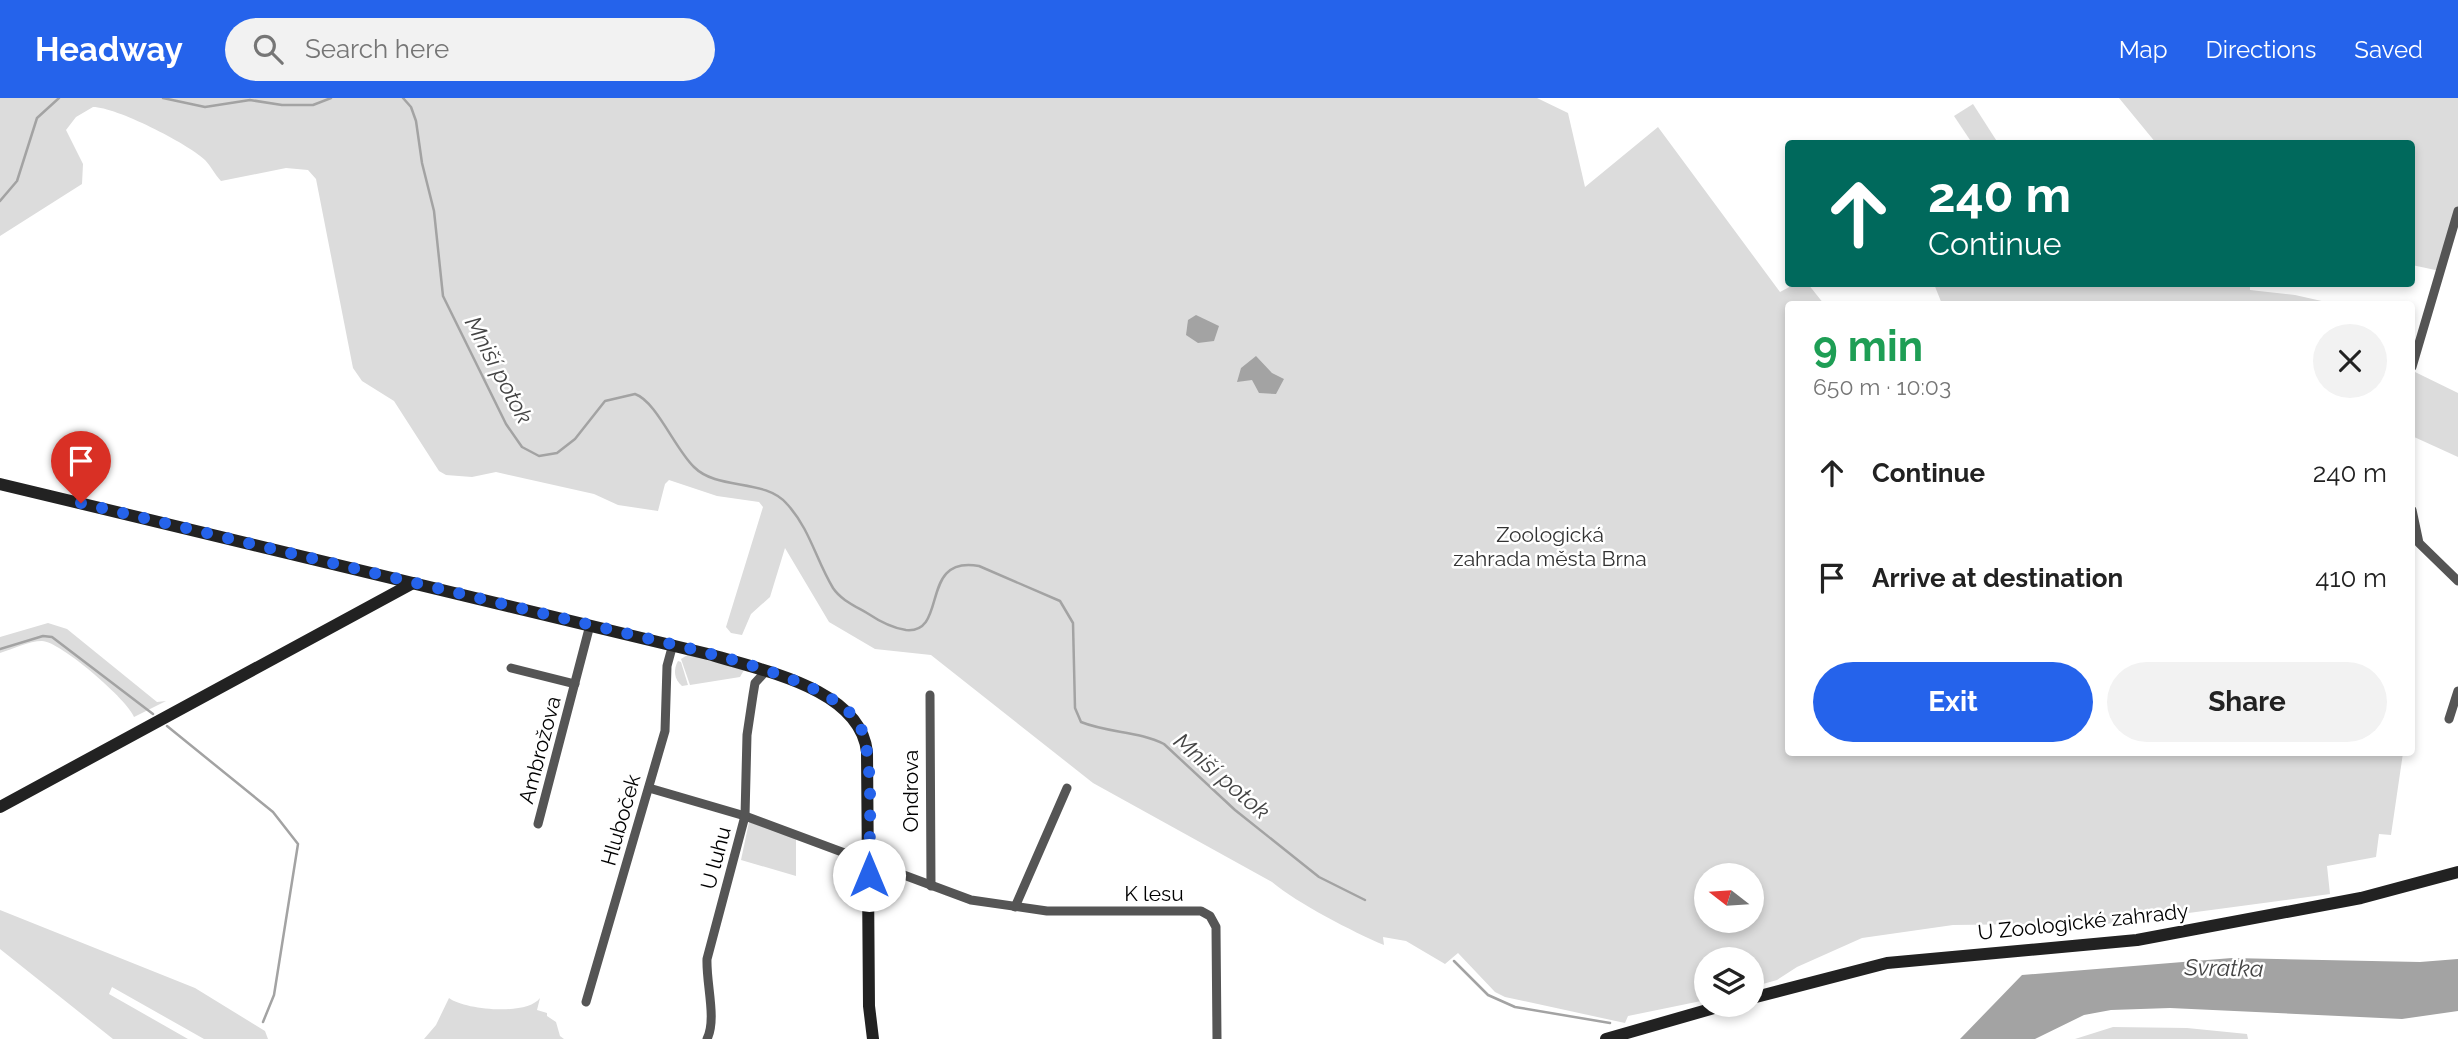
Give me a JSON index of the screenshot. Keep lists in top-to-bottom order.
{
  "streets": {
    "street": [
      "Ambrožova",
      "Ondrova",
      "Hluboček",
      "U luhu",
      "K lesu",
      "U Zoologické zahrady"
    ]
  },
  "crossings": [
    ["Ambrožova", "Ondrova"],
    ["Ondrova", "Hluboček"],
    ["Ondrova", "U luhu"],
    ["Ondrova", "K lesu"],
    ["Hluboček", "K lesu"],
    ["U luhu", "K lesu"]
  ],
  "water": ["Mniší potok", "Svratka"],
  "parks": ["Zoologická zahrada města Brna"],
  "north": "left",
  "page": {
    "header": "Headway",
    "search": "Search here",
    "nav": ["Map", "Directions", "Saved"],
    "turn": ["240 m", "Continue"],
    "heading": ["9 min", "650 m · 10:03"],
    "list": [
      {
        "name": "Continue",
        "value": "240 m"
      },
      {
        "name": "Arrive at destination",
        "value": "410 m"
      }
    ],
    "buttons": ["Exit", "Share"]
  }
}
